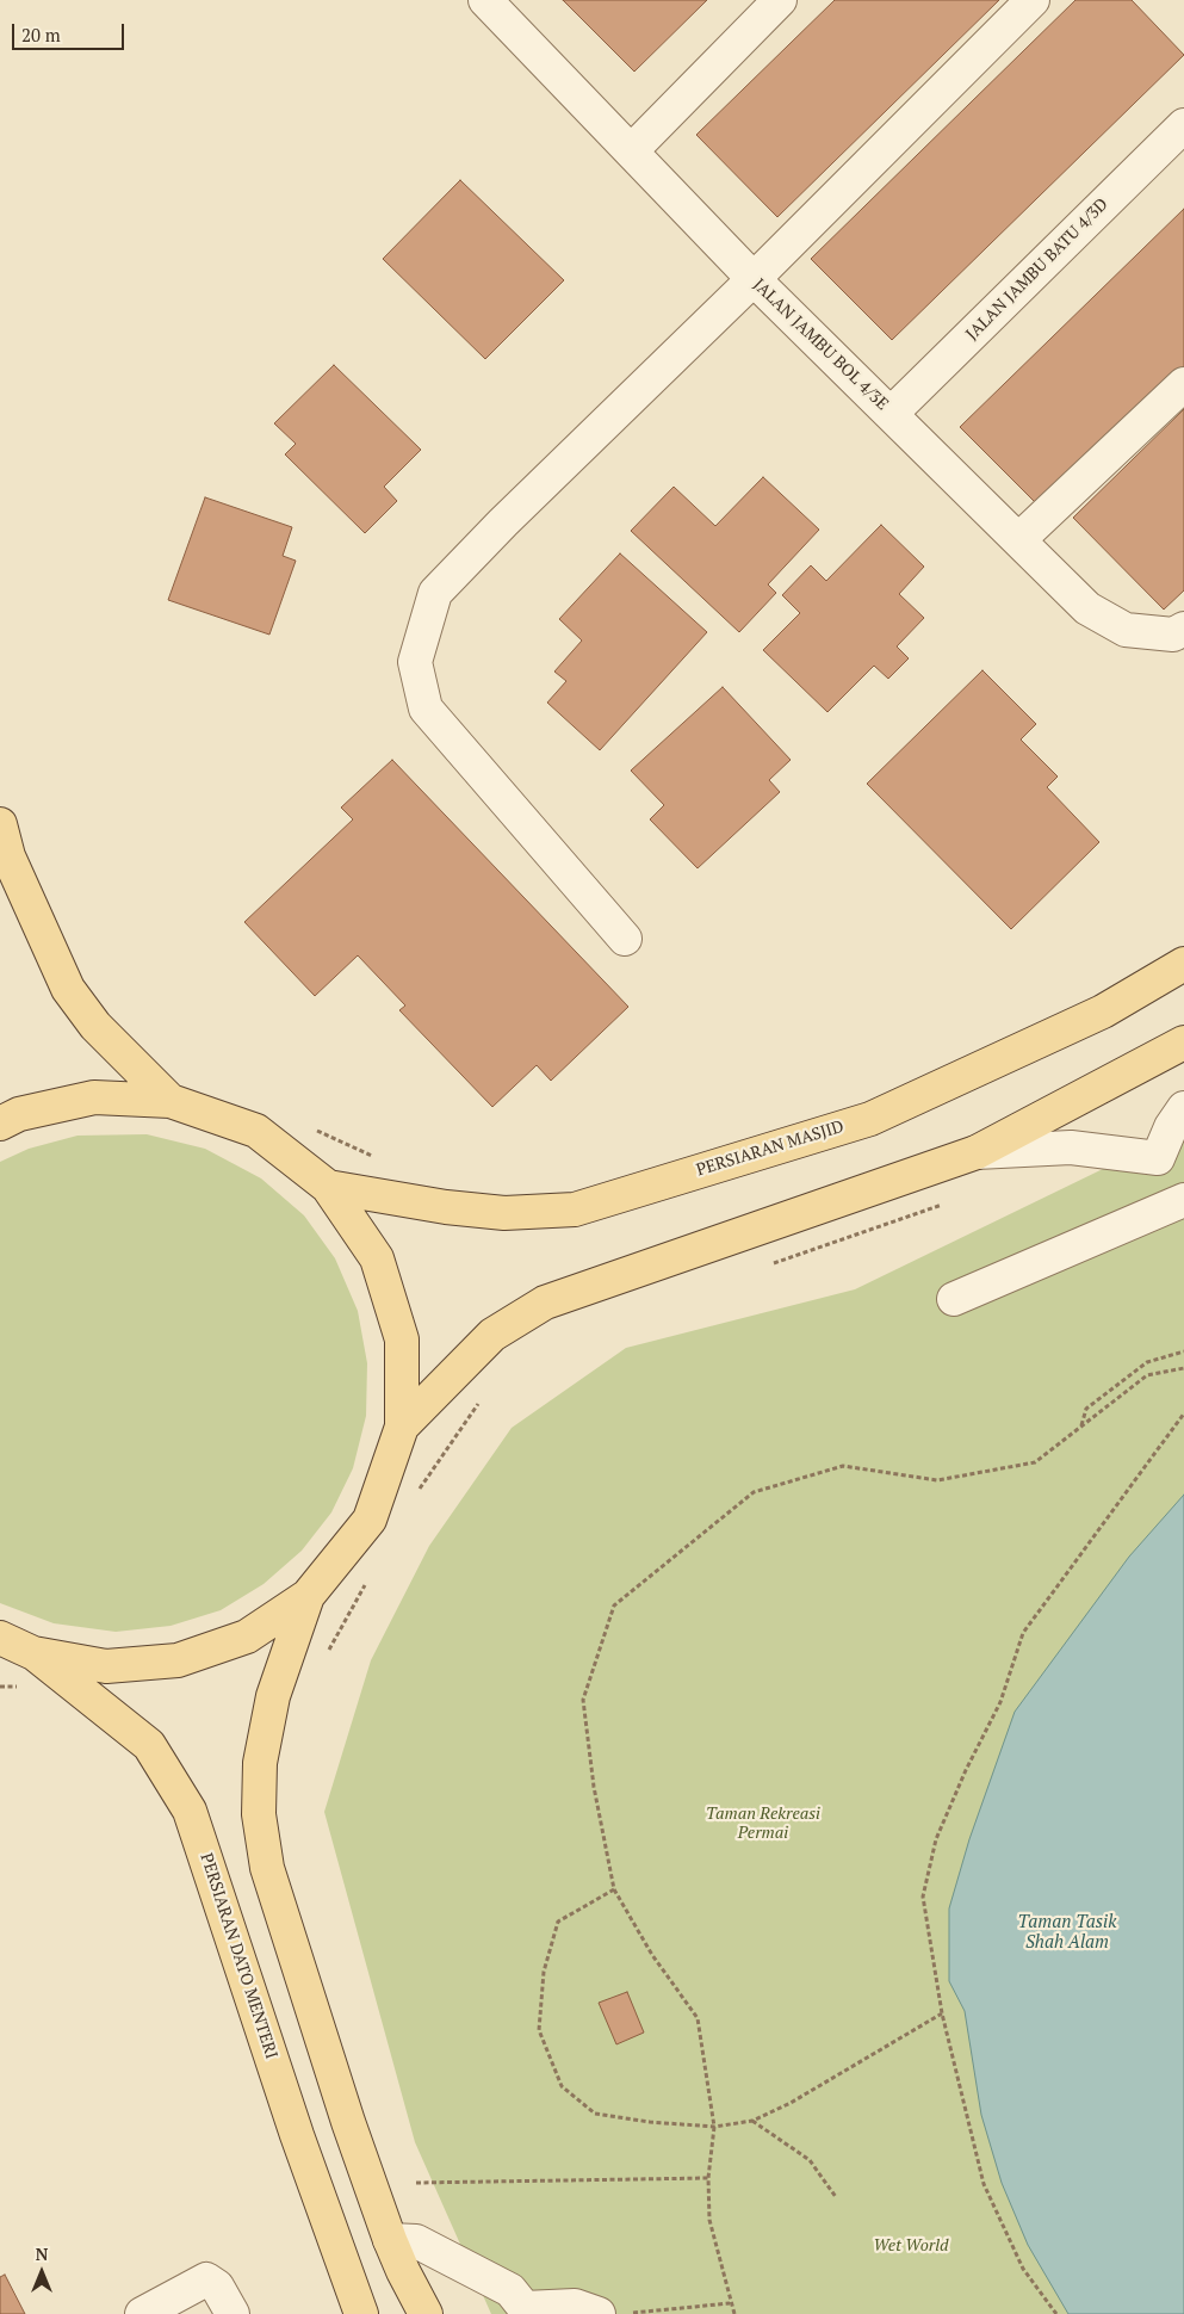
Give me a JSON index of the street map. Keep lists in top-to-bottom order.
{
  "streets": {
    "main road": ["PERSIARAN MASJID", "PERSIARAN DATO MENTERI"],
    "street": ["JALAN JAMBU BATU 4/3D", "JALAN JAMBU BOL 4/3E"]
  },
  "crossings": [
    ["JALAN JAMBU BATU 4/3D", "JALAN JAMBU BOL 4/3E"]
  ],
  "water": ["Taman Tasik Shah Alam"],
  "parks": ["Taman Rekreasi Permai", "Wet World"],
  "scale_bar": "20 m",
  "north": "top"
}
